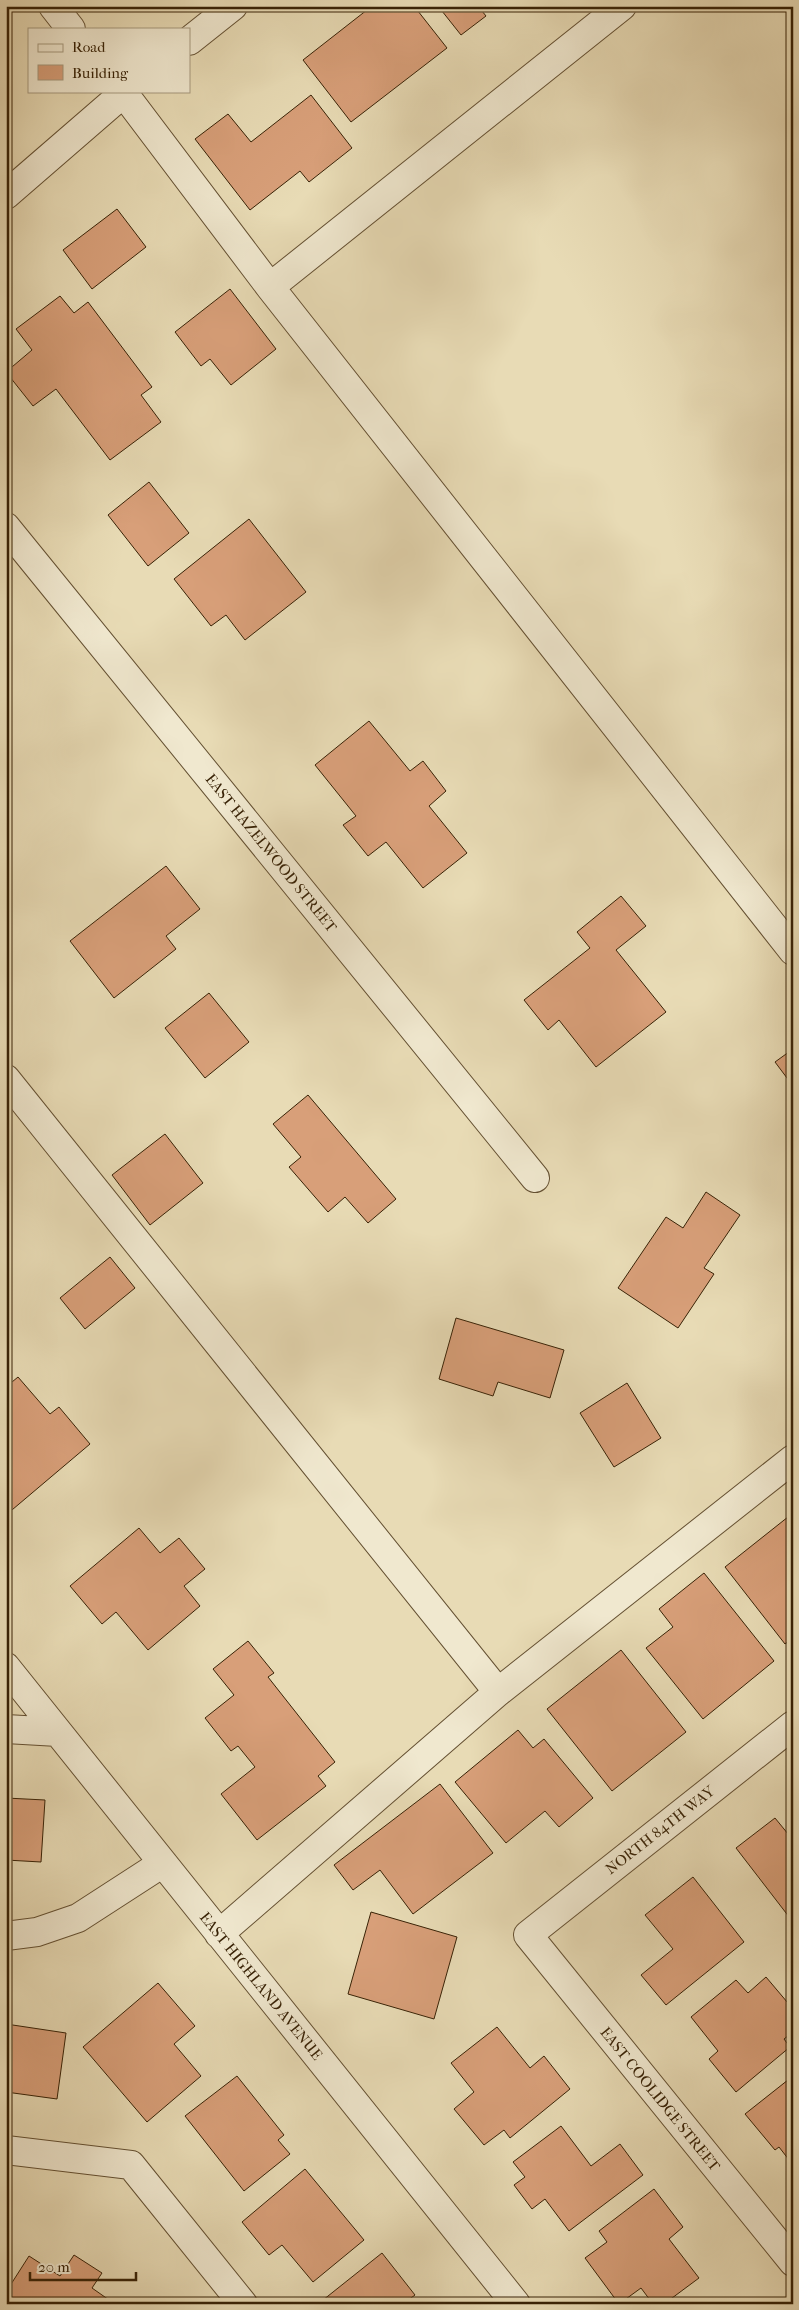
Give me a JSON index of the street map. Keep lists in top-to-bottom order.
{
  "streets": {
    "street": [
      "EAST HAZELWOOD STREET",
      "NORTH 84TH WAY",
      "EAST HIGHLAND AVENUE",
      "EAST COOLIDGE STREET"
    ]
  },
  "crossings": [
    ["NORTH 84TH WAY", "EAST COOLIDGE STREET"]
  ],
  "legend": ["Road", "Building"],
  "scale_bar": "20 m"
}
